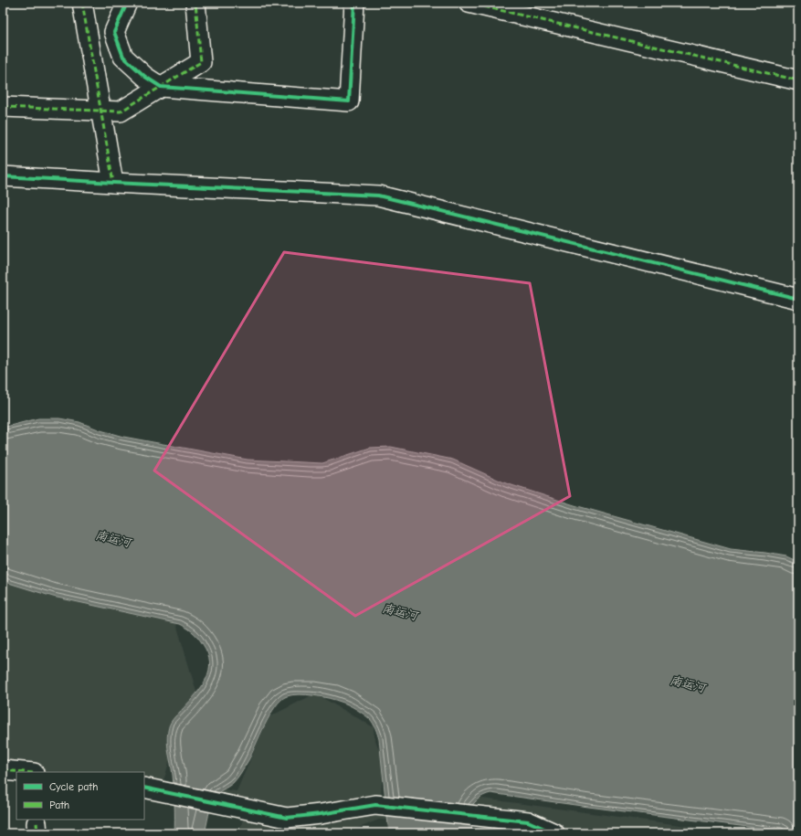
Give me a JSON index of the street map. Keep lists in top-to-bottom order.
{
  "water": ["南运河"],
  "legend": ["Cycle path", "Path"]
}
